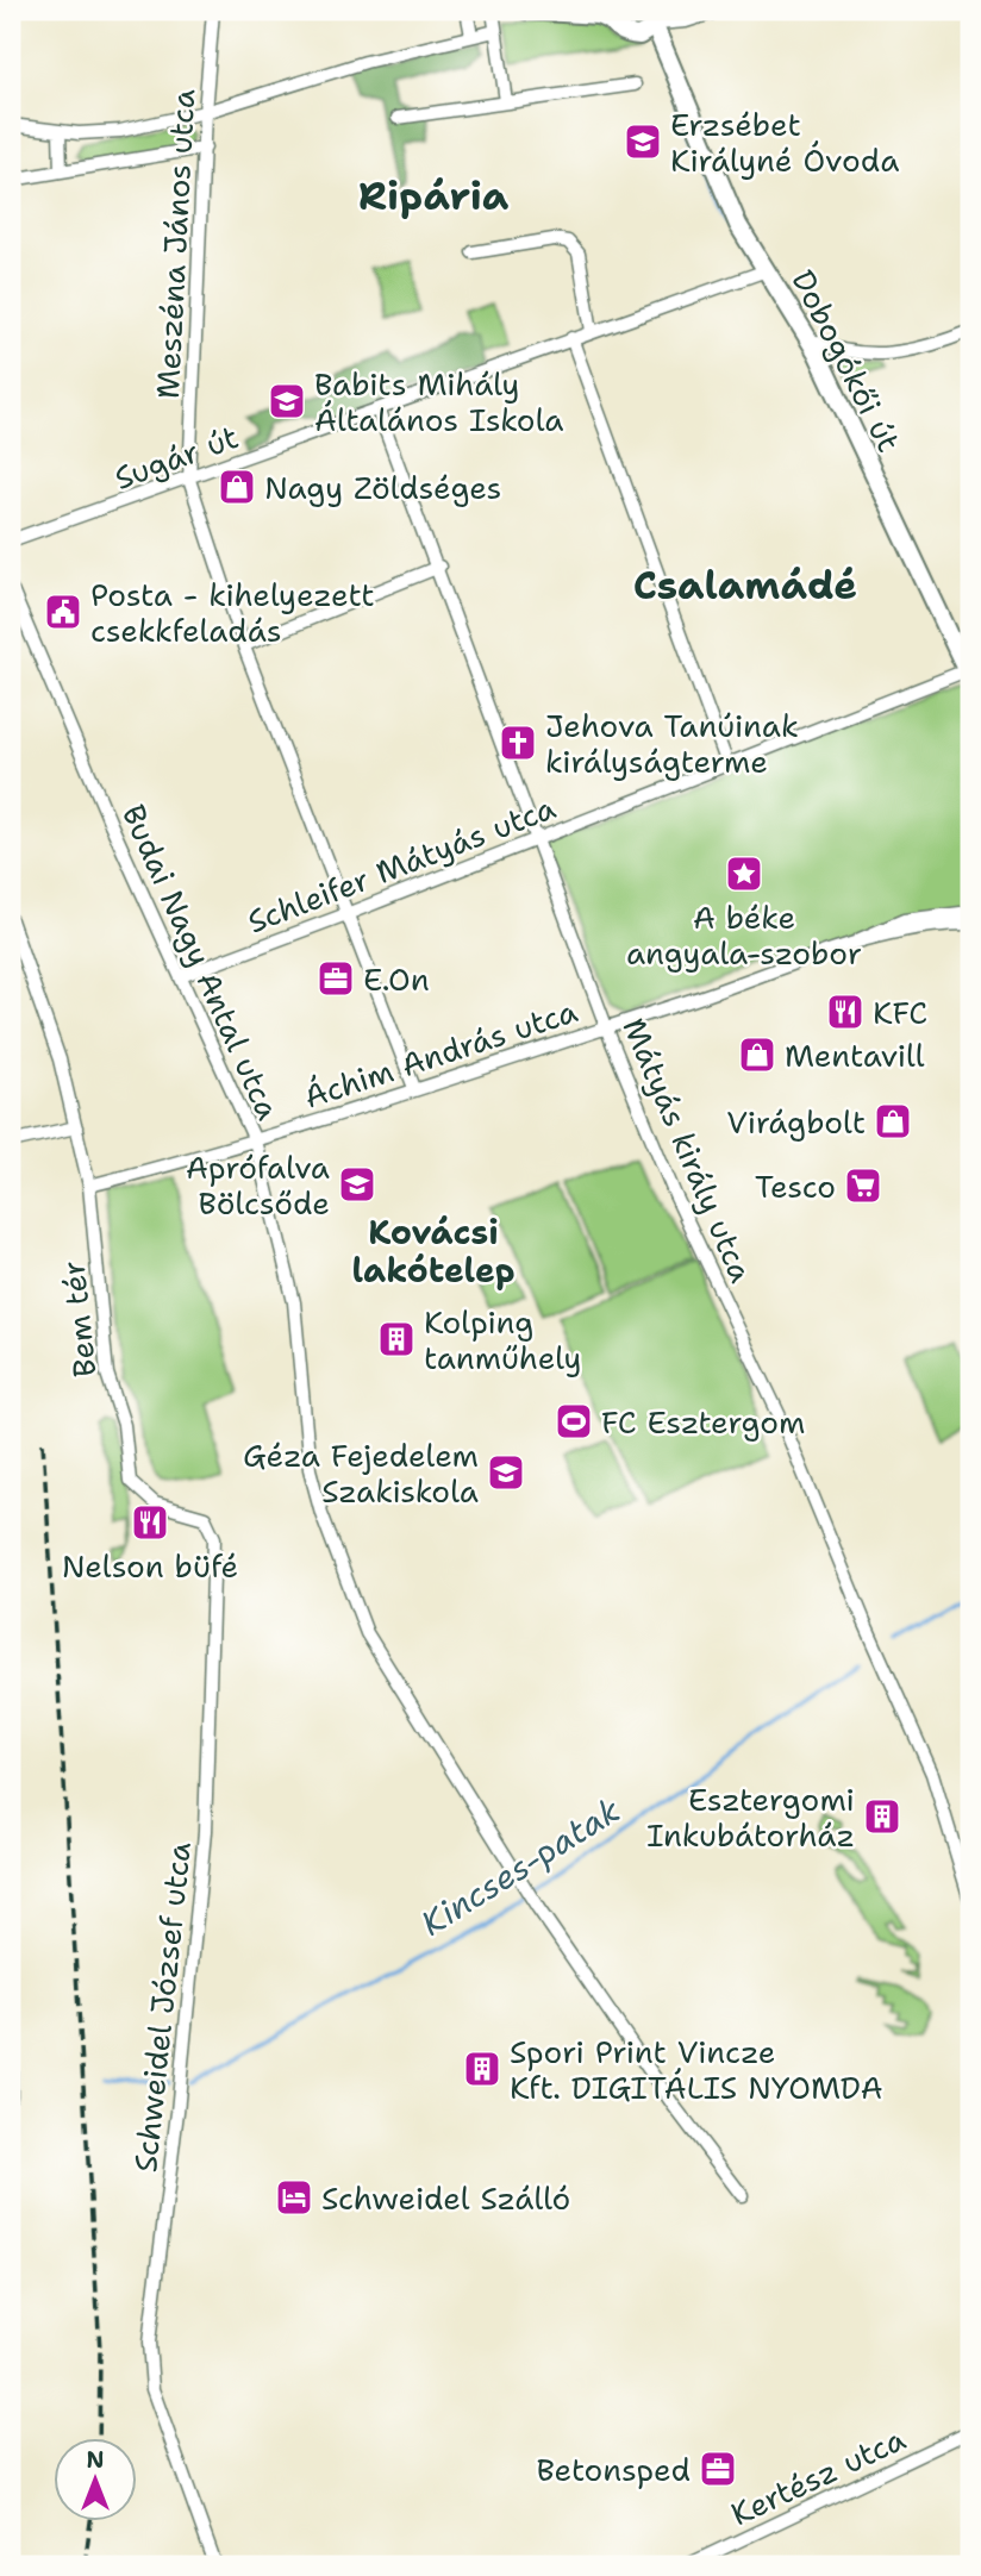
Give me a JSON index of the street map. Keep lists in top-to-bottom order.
{
  "streets": {
    "main road": ["Dobogókői út"],
    "street": [
      "Meszéna János utca",
      "Sugár út",
      "Schleifer Mátyás utca",
      "Budai Nagy Antal utca",
      "Áchim András utca",
      "Mátyás király utca",
      "Bem tér",
      "Schweidel József utca",
      "Kertész utca"
    ]
  },
  "crossings": [
    ["Meszéna János utca", "Sugár út"],
    ["Dobogókői út", "Sugár út"],
    ["Dobogókői út", "Schleifer Mátyás utca"],
    ["Sugár út", "Mátyás király utca"],
    ["Schleifer Mátyás utca", "Budai Nagy Antal utca"],
    ["Schleifer Mátyás utca", "Mátyás király utca"],
    ["Budai Nagy Antal utca", "Áchim András utca"],
    ["Áchim András utca", "Mátyás király utca"],
    ["Áchim András utca", "Bem tér"],
    ["Bem tér", "Schweidel József utca"]
  ],
  "districts": ["Ripária", "Csalamádé", "Kovácsi lakótelep"],
  "water": ["Kincses-patak"],
  "places": {
    "school or university": [
      "Erzsébet Királyné Óvoda",
      "Babits Mihály Általános Iskola",
      "Aprófalva Bölcsőde",
      "Géza Fejedelem Szakiskola"
    ],
    "shop": ["Nagy Zöldséges", "Mentavill", "Virágbolt"],
    "public building": ["Posta - kihelyezett csekkfeladás"],
    "church": ["Jehova Tanúinak királyságterme"],
    "place": ["A béke angyala-szobor"],
    "office": ["E.On", "Betonsped"],
    "restaurant": ["KFC", "Nelson büfé"],
    "supermarket": ["Tesco"],
    "building": ["Kolping tanműhely", "Esztergomi Inkubátorház", "Spori Print Vincze Kft. DIGITÁLIS NYOMDA"],
    "sports": ["FC Esztergom"],
    "hotel": ["Schweidel Szálló"]
  },
  "north": "top"
}
